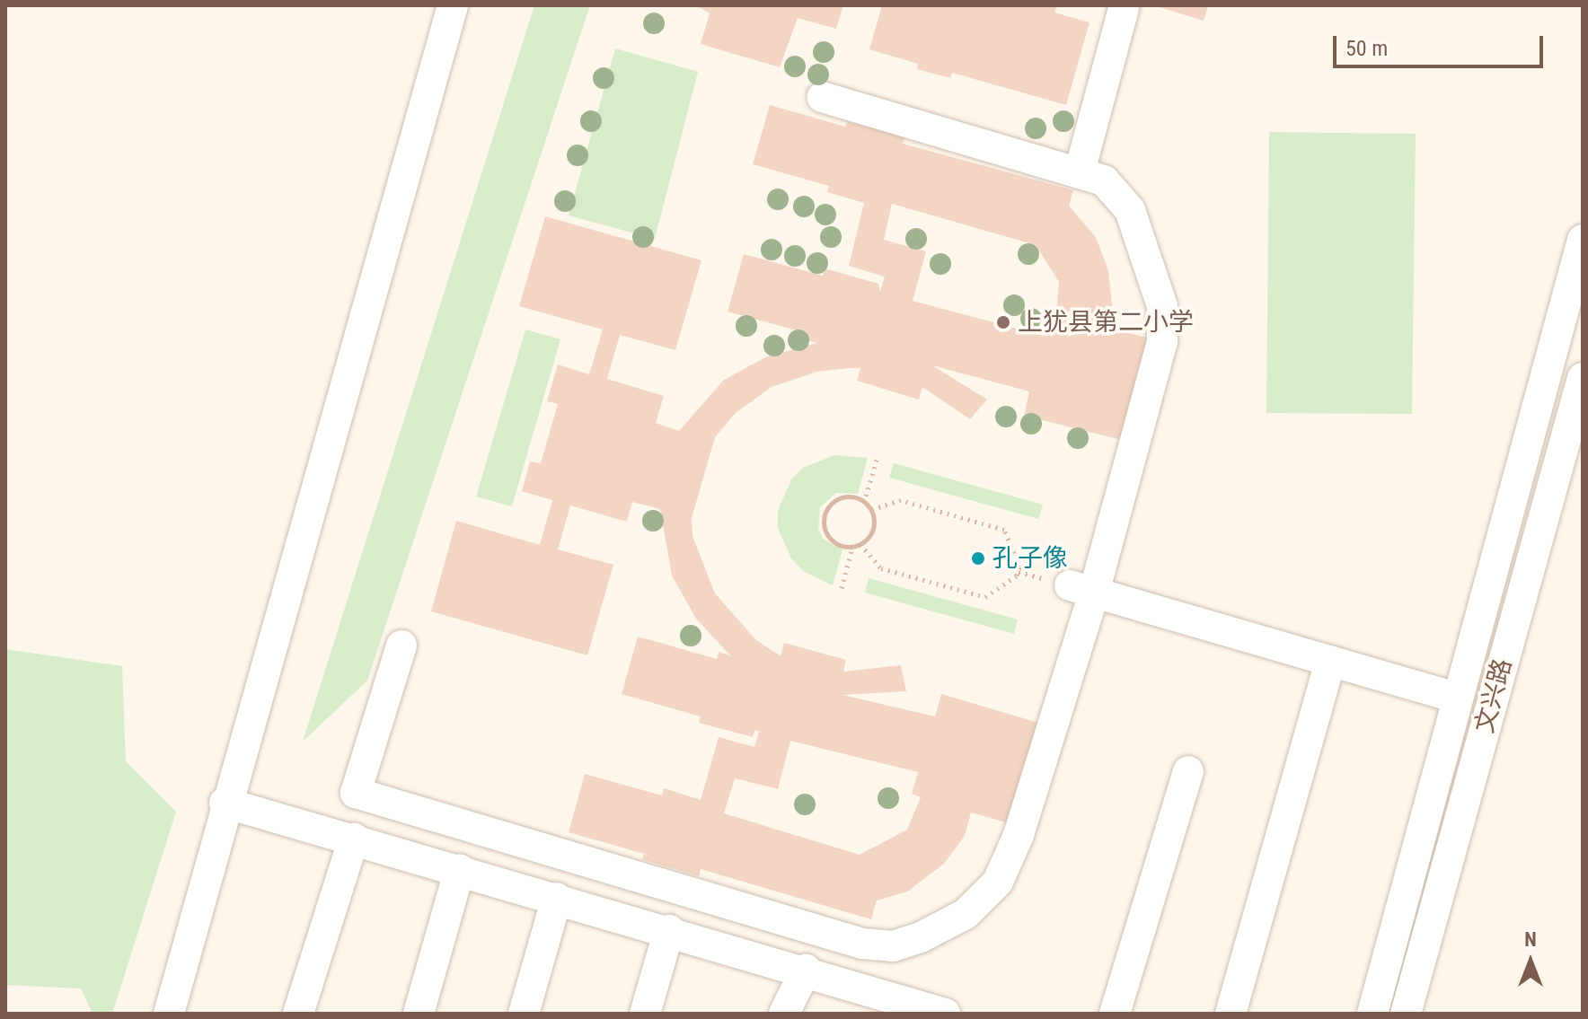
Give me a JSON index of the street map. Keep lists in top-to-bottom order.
{
  "streets": {
    "street": ["文兴路"]
  },
  "places": ["上犹县第二小学", "孔子像"],
  "scale_bar": "50 m",
  "north": "top"
}
